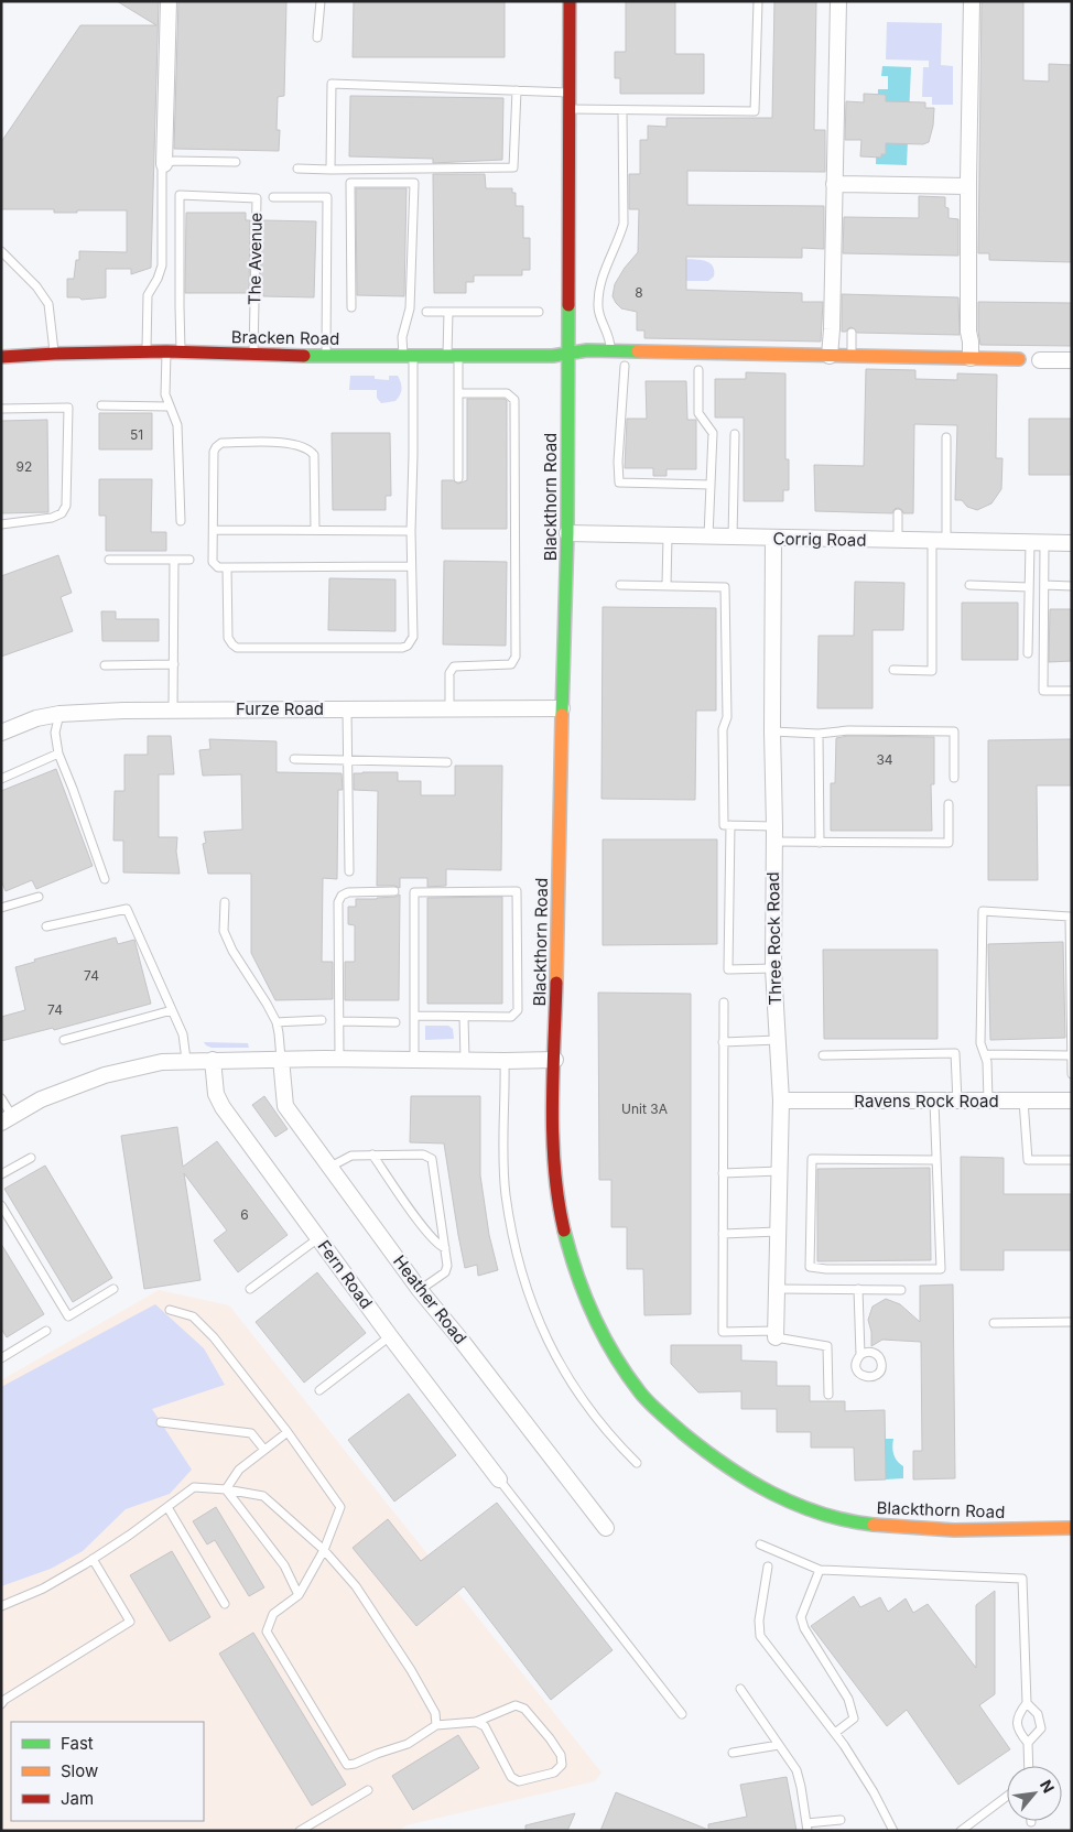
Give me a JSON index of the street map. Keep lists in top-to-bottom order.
{
  "streets": {
    "street": [
      "Bracken Road",
      "Blackthorn Road",
      "Corrig Road",
      "Furze Road",
      "Three Rock Road",
      "Ravens Rock Road",
      "Fern Road",
      "Heather Road"
    ],
    "lane": ["The Avenue"]
  },
  "crossings": [
    ["The Avenue", "Bracken Road"],
    ["Bracken Road", "Blackthorn Road"],
    ["Blackthorn Road", "Corrig Road"],
    ["Blackthorn Road", "Furze Road"],
    ["Corrig Road", "Three Rock Road"],
    ["Three Rock Road", "Ravens Rock Road"]
  ],
  "house_numbers": [
    "8",
    "51",
    "92",
    "34",
    "74",
    "74",
    "Unit 3A",
    "6"
  ],
  "legend": ["Fast", "Slow", "Jam"],
  "north": "top right"
}
